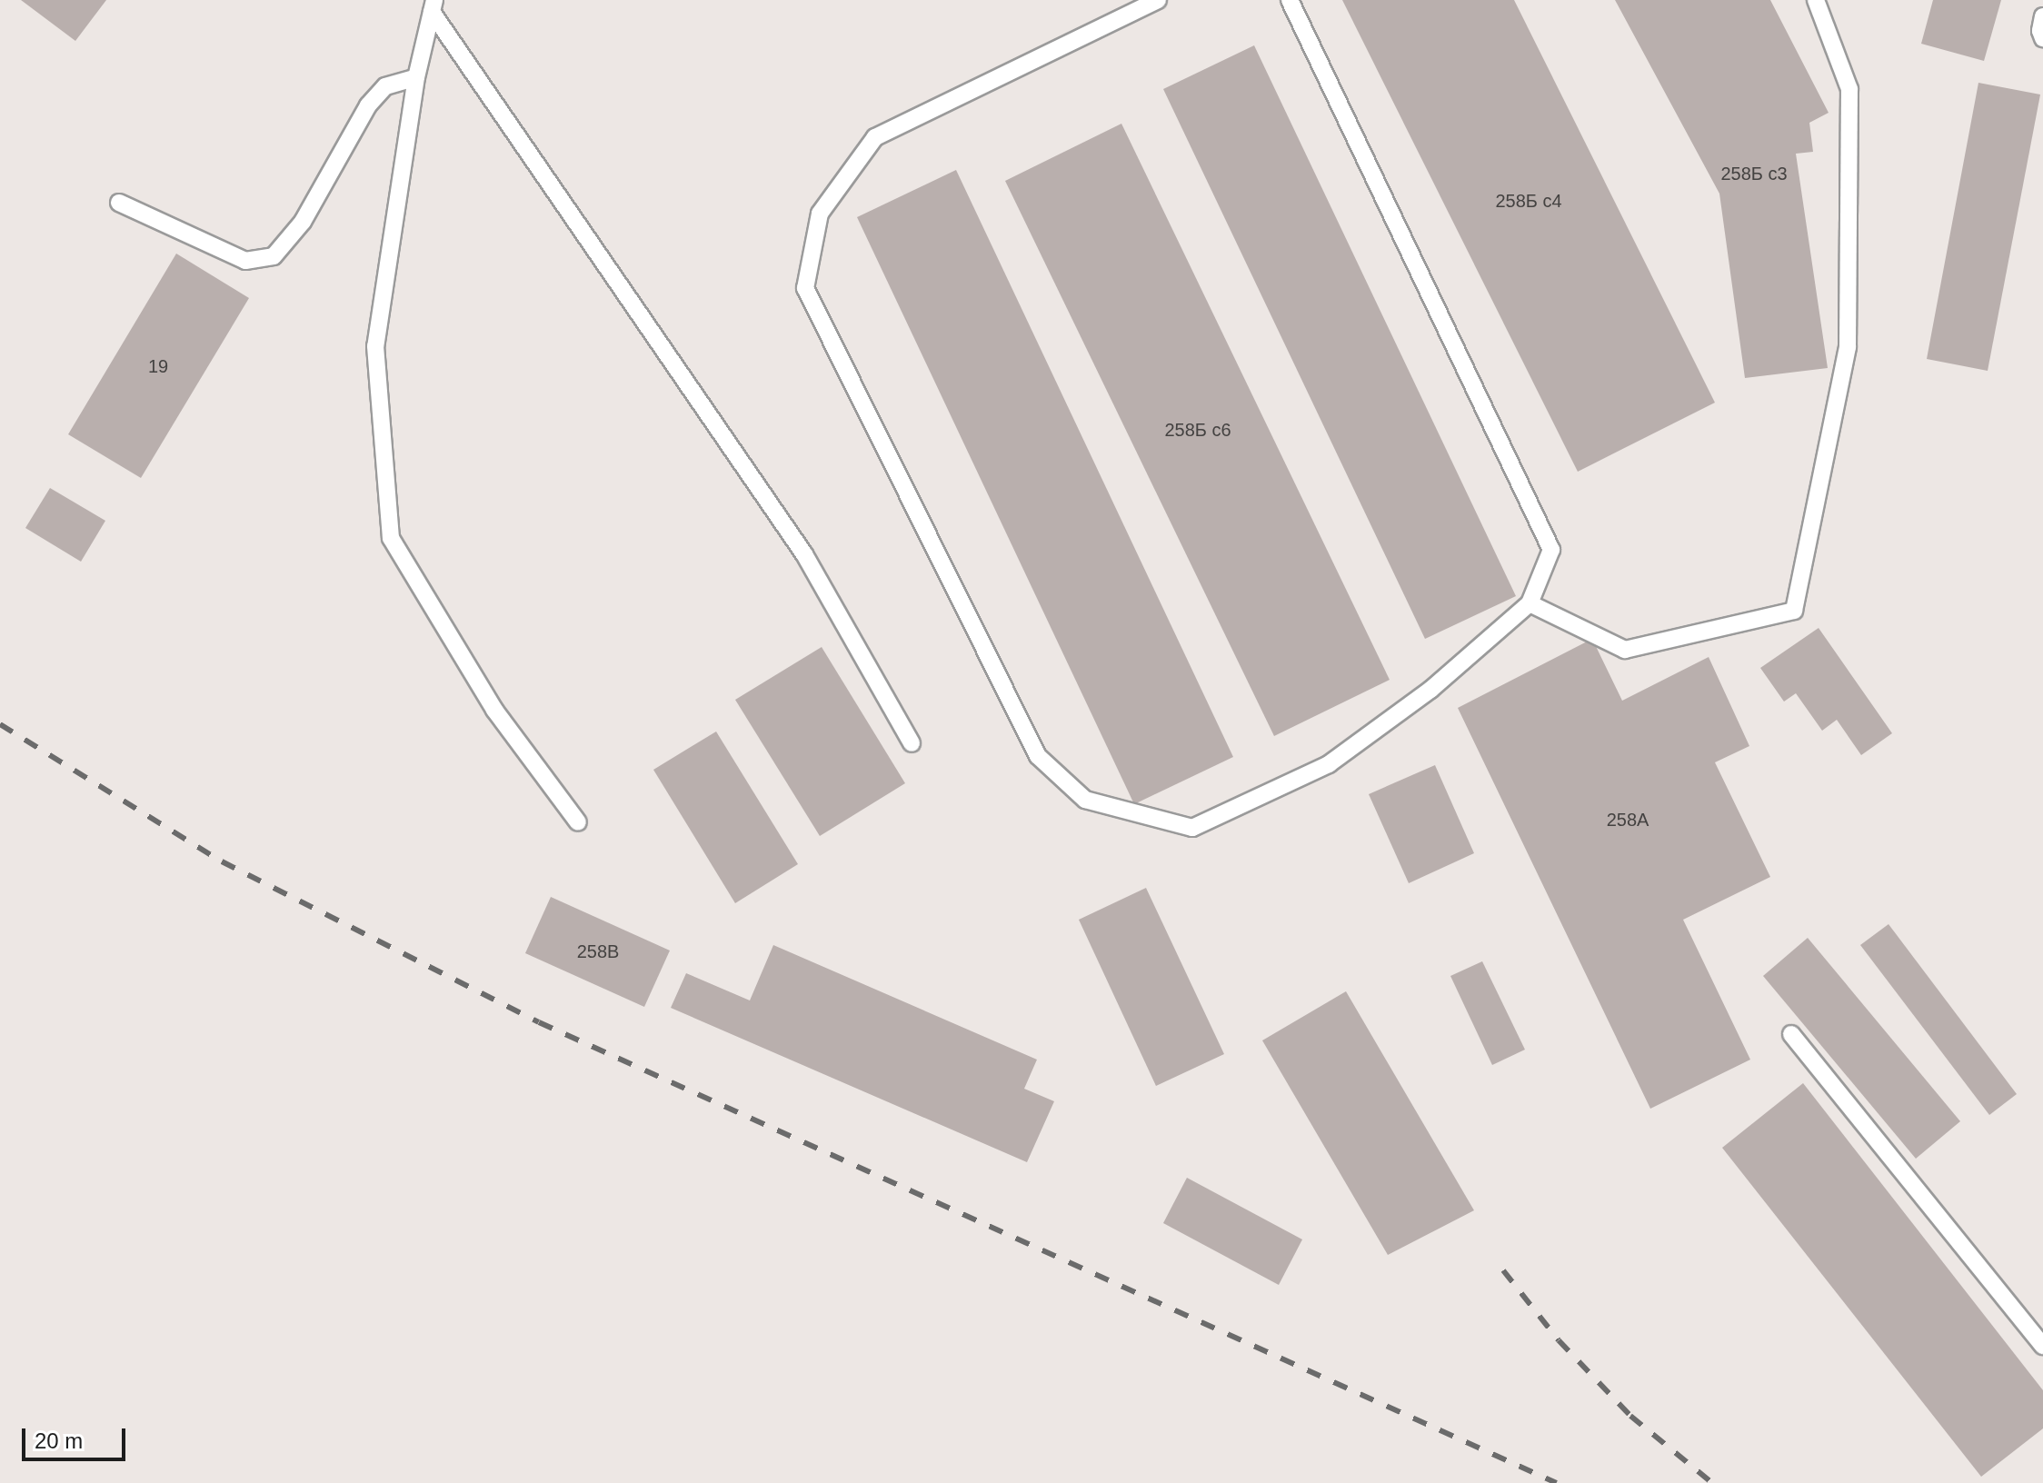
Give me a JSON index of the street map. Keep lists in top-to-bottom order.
{
  "house_numbers": [
    "258Б с3",
    "258Б с4",
    "19",
    "258Б с6",
    "258А",
    "258В"
  ],
  "scale_bar": "20 m"
}
